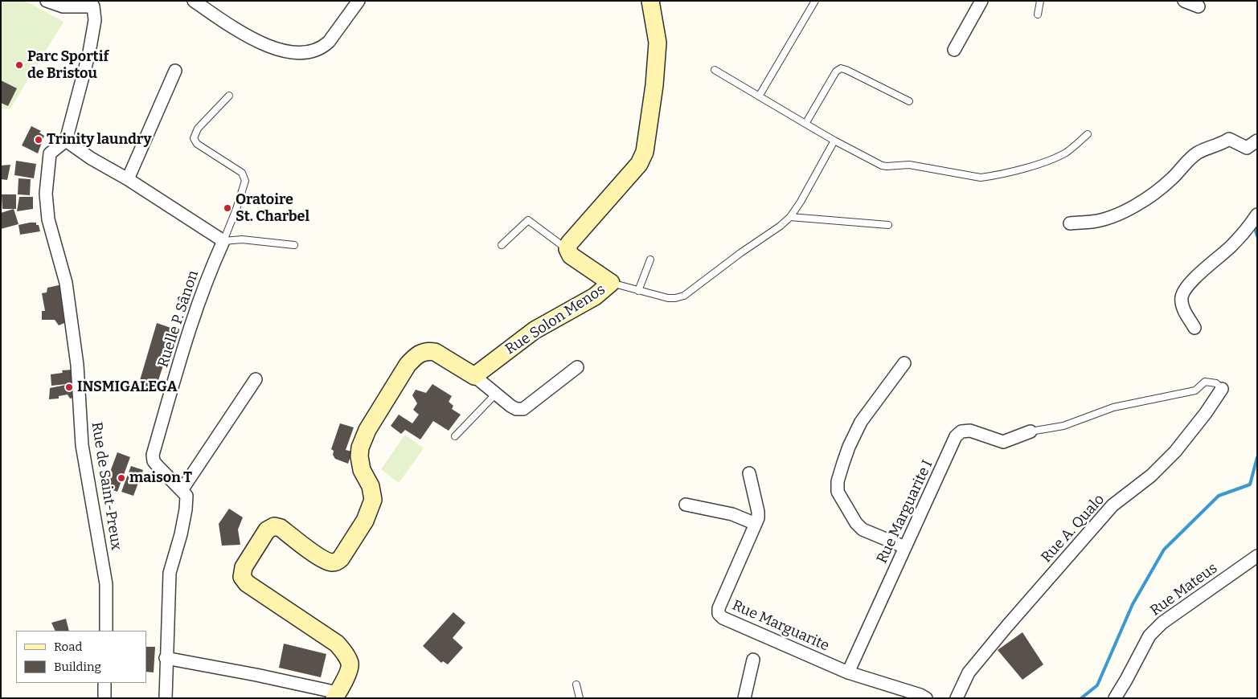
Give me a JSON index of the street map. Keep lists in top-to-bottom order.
{
  "streets": {
    "street": [
      "Ruelle P. Sânon",
      "Rue Solon Menos",
      "Rue de Saint-Preux",
      "Rue Marguarite I",
      "Rue A. Qualo",
      "Rue Mateus",
      "Rue Marguarite"
    ]
  },
  "crossings": [
    ["Rue Marguarite I", "Rue Marguarite"]
  ],
  "places": [
    "Parc Sportif de Bristou",
    "Trinity laundry",
    "Oratoire St. Charbel",
    "INSMIGALEGA",
    "maison T"
  ],
  "legend": ["Road", "Building"]
}
